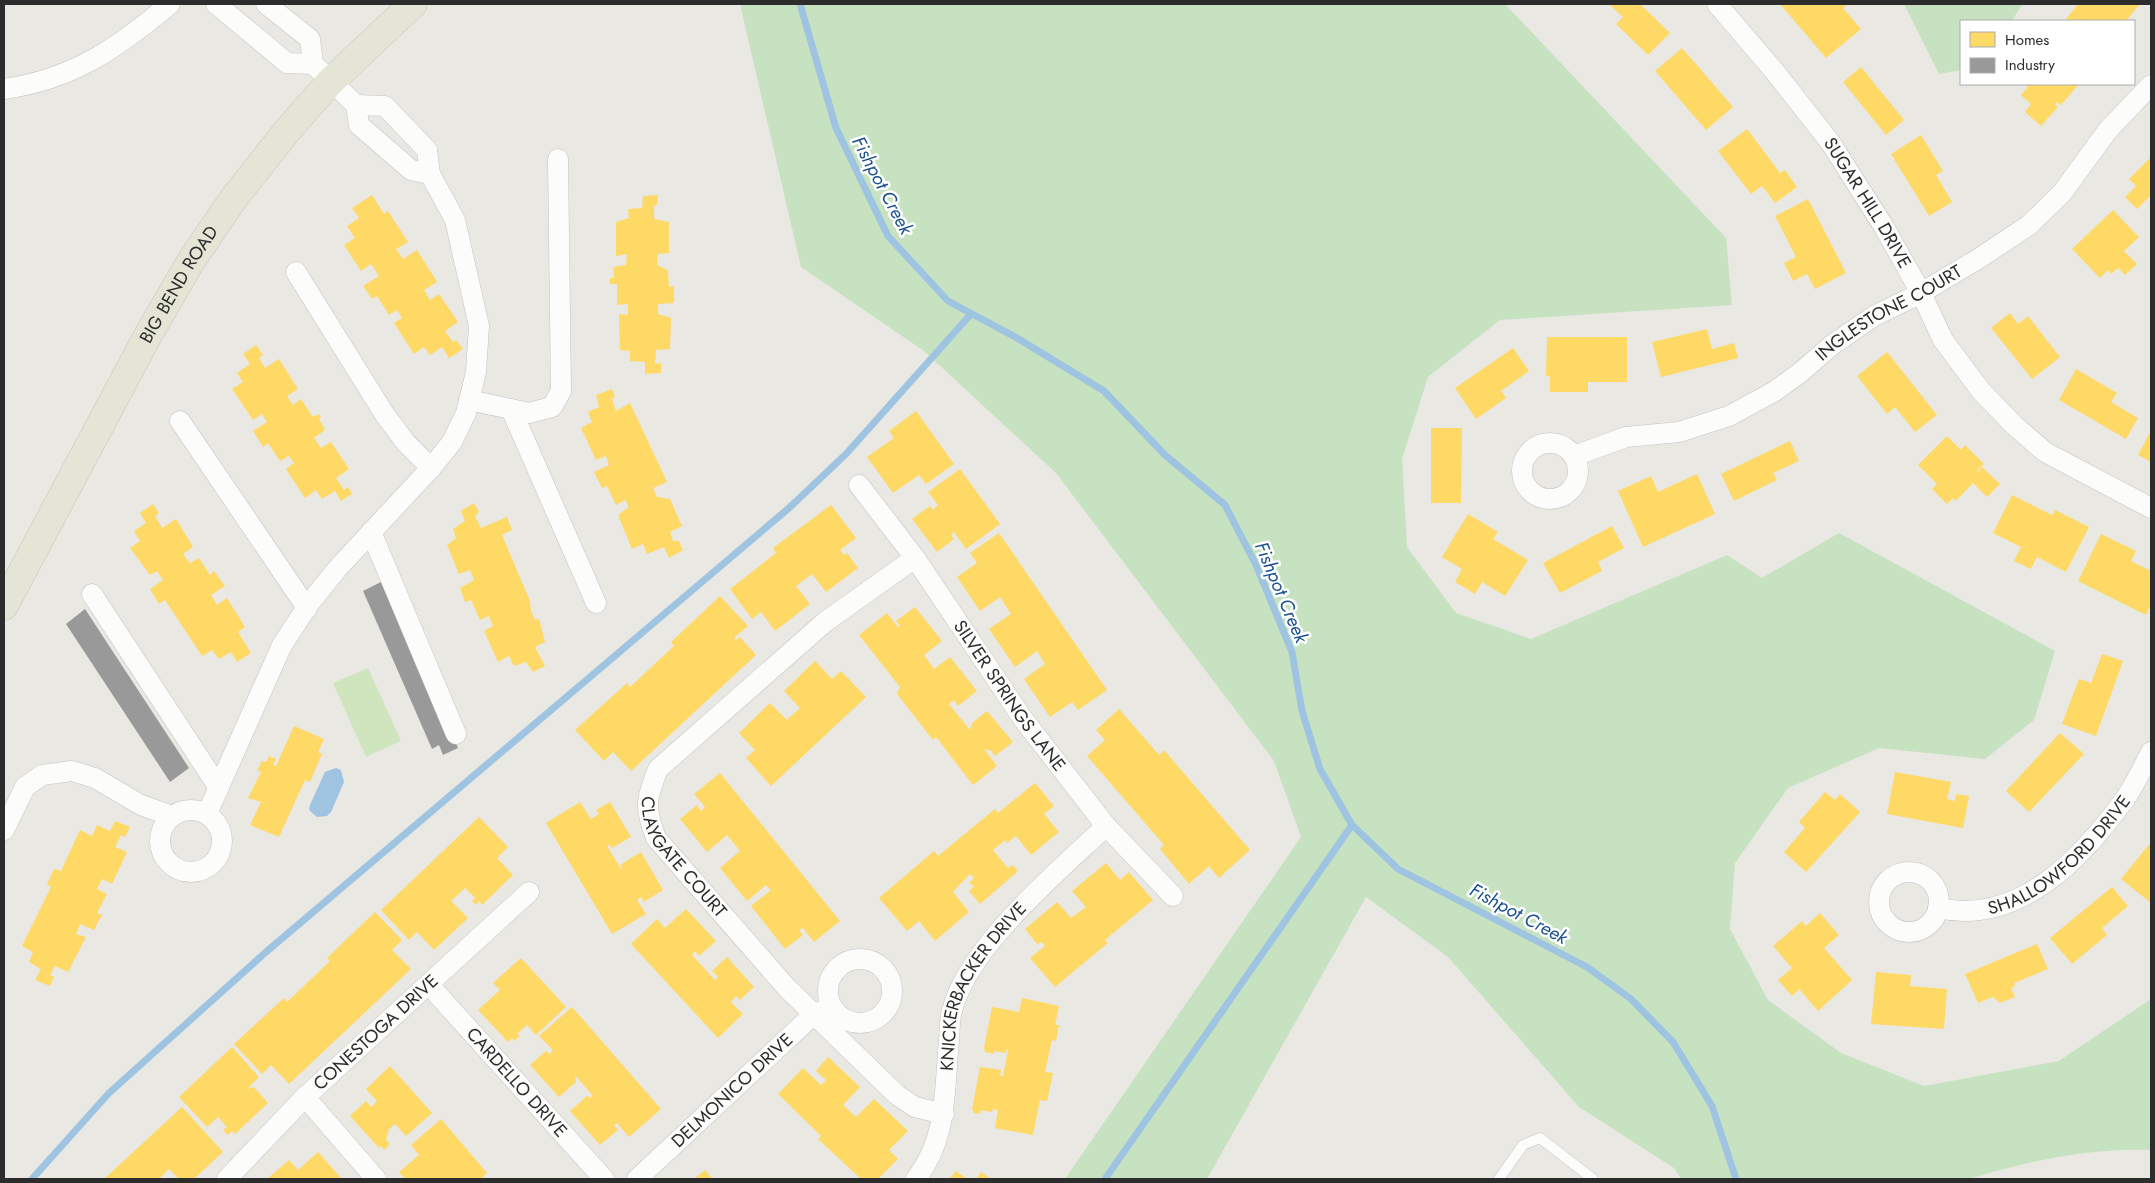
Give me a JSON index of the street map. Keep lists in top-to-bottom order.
{
  "streets": {
    "main road": ["BIG BEND ROAD"],
    "street": [
      "SUGAR HILL DRIVE",
      "INGLESTONE COURT",
      "SILVER SPRINGS LANE",
      "SHALLOWFORD DRIVE",
      "CLAYGATE COURT",
      "KNICKERBACKER DRIVE",
      "CONESTOGA DRIVE",
      "CARDELLO DRIVE",
      "DELMONICO DRIVE"
    ]
  },
  "crossings": [
    ["SUGAR HILL DRIVE", "INGLESTONE COURT"],
    ["SILVER SPRINGS LANE", "CLAYGATE COURT"],
    ["SILVER SPRINGS LANE", "KNICKERBACKER DRIVE"],
    ["CLAYGATE COURT", "KNICKERBACKER DRIVE"],
    ["CLAYGATE COURT", "DELMONICO DRIVE"],
    ["CONESTOGA DRIVE", "CARDELLO DRIVE"]
  ],
  "water": ["Fishpot Creek"],
  "legend": ["Homes", "Industry"]
}
